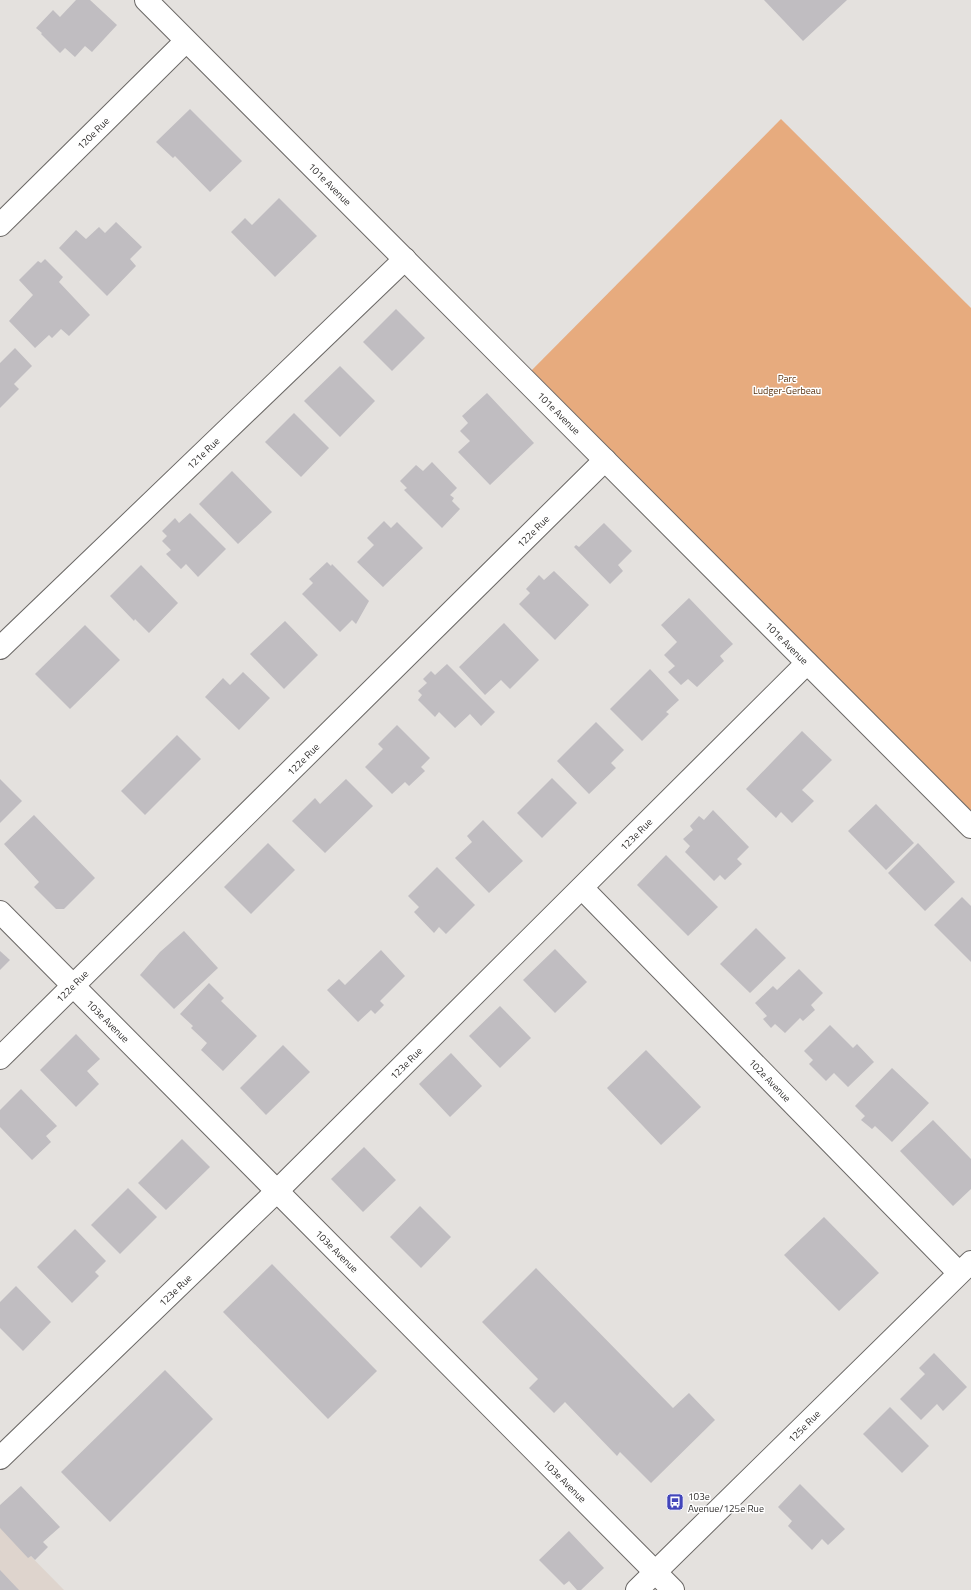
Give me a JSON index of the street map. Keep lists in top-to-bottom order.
{
  "streets": {
    "street": [
      "120e Rue",
      "101e Avenue",
      "121e Rue",
      "122e Rue",
      "123e Rue",
      "103e Avenue",
      "102e Avenue",
      "125e Rue"
    ]
  },
  "crossings": [
    ["120e Rue", "101e Avenue"],
    ["101e Avenue", "121e Rue"],
    ["101e Avenue", "122e Rue"],
    ["101e Avenue", "123e Rue"],
    ["122e Rue", "103e Avenue"],
    ["123e Rue", "103e Avenue"],
    ["123e Rue", "102e Avenue"],
    ["103e Avenue", "125e Rue"],
    ["102e Avenue", "125e Rue"]
  ],
  "parks": ["Parc Ludger-Gerbeau"],
  "places": {
    "bus stop": ["103e Avenue/125e Rue"]
  }
}
